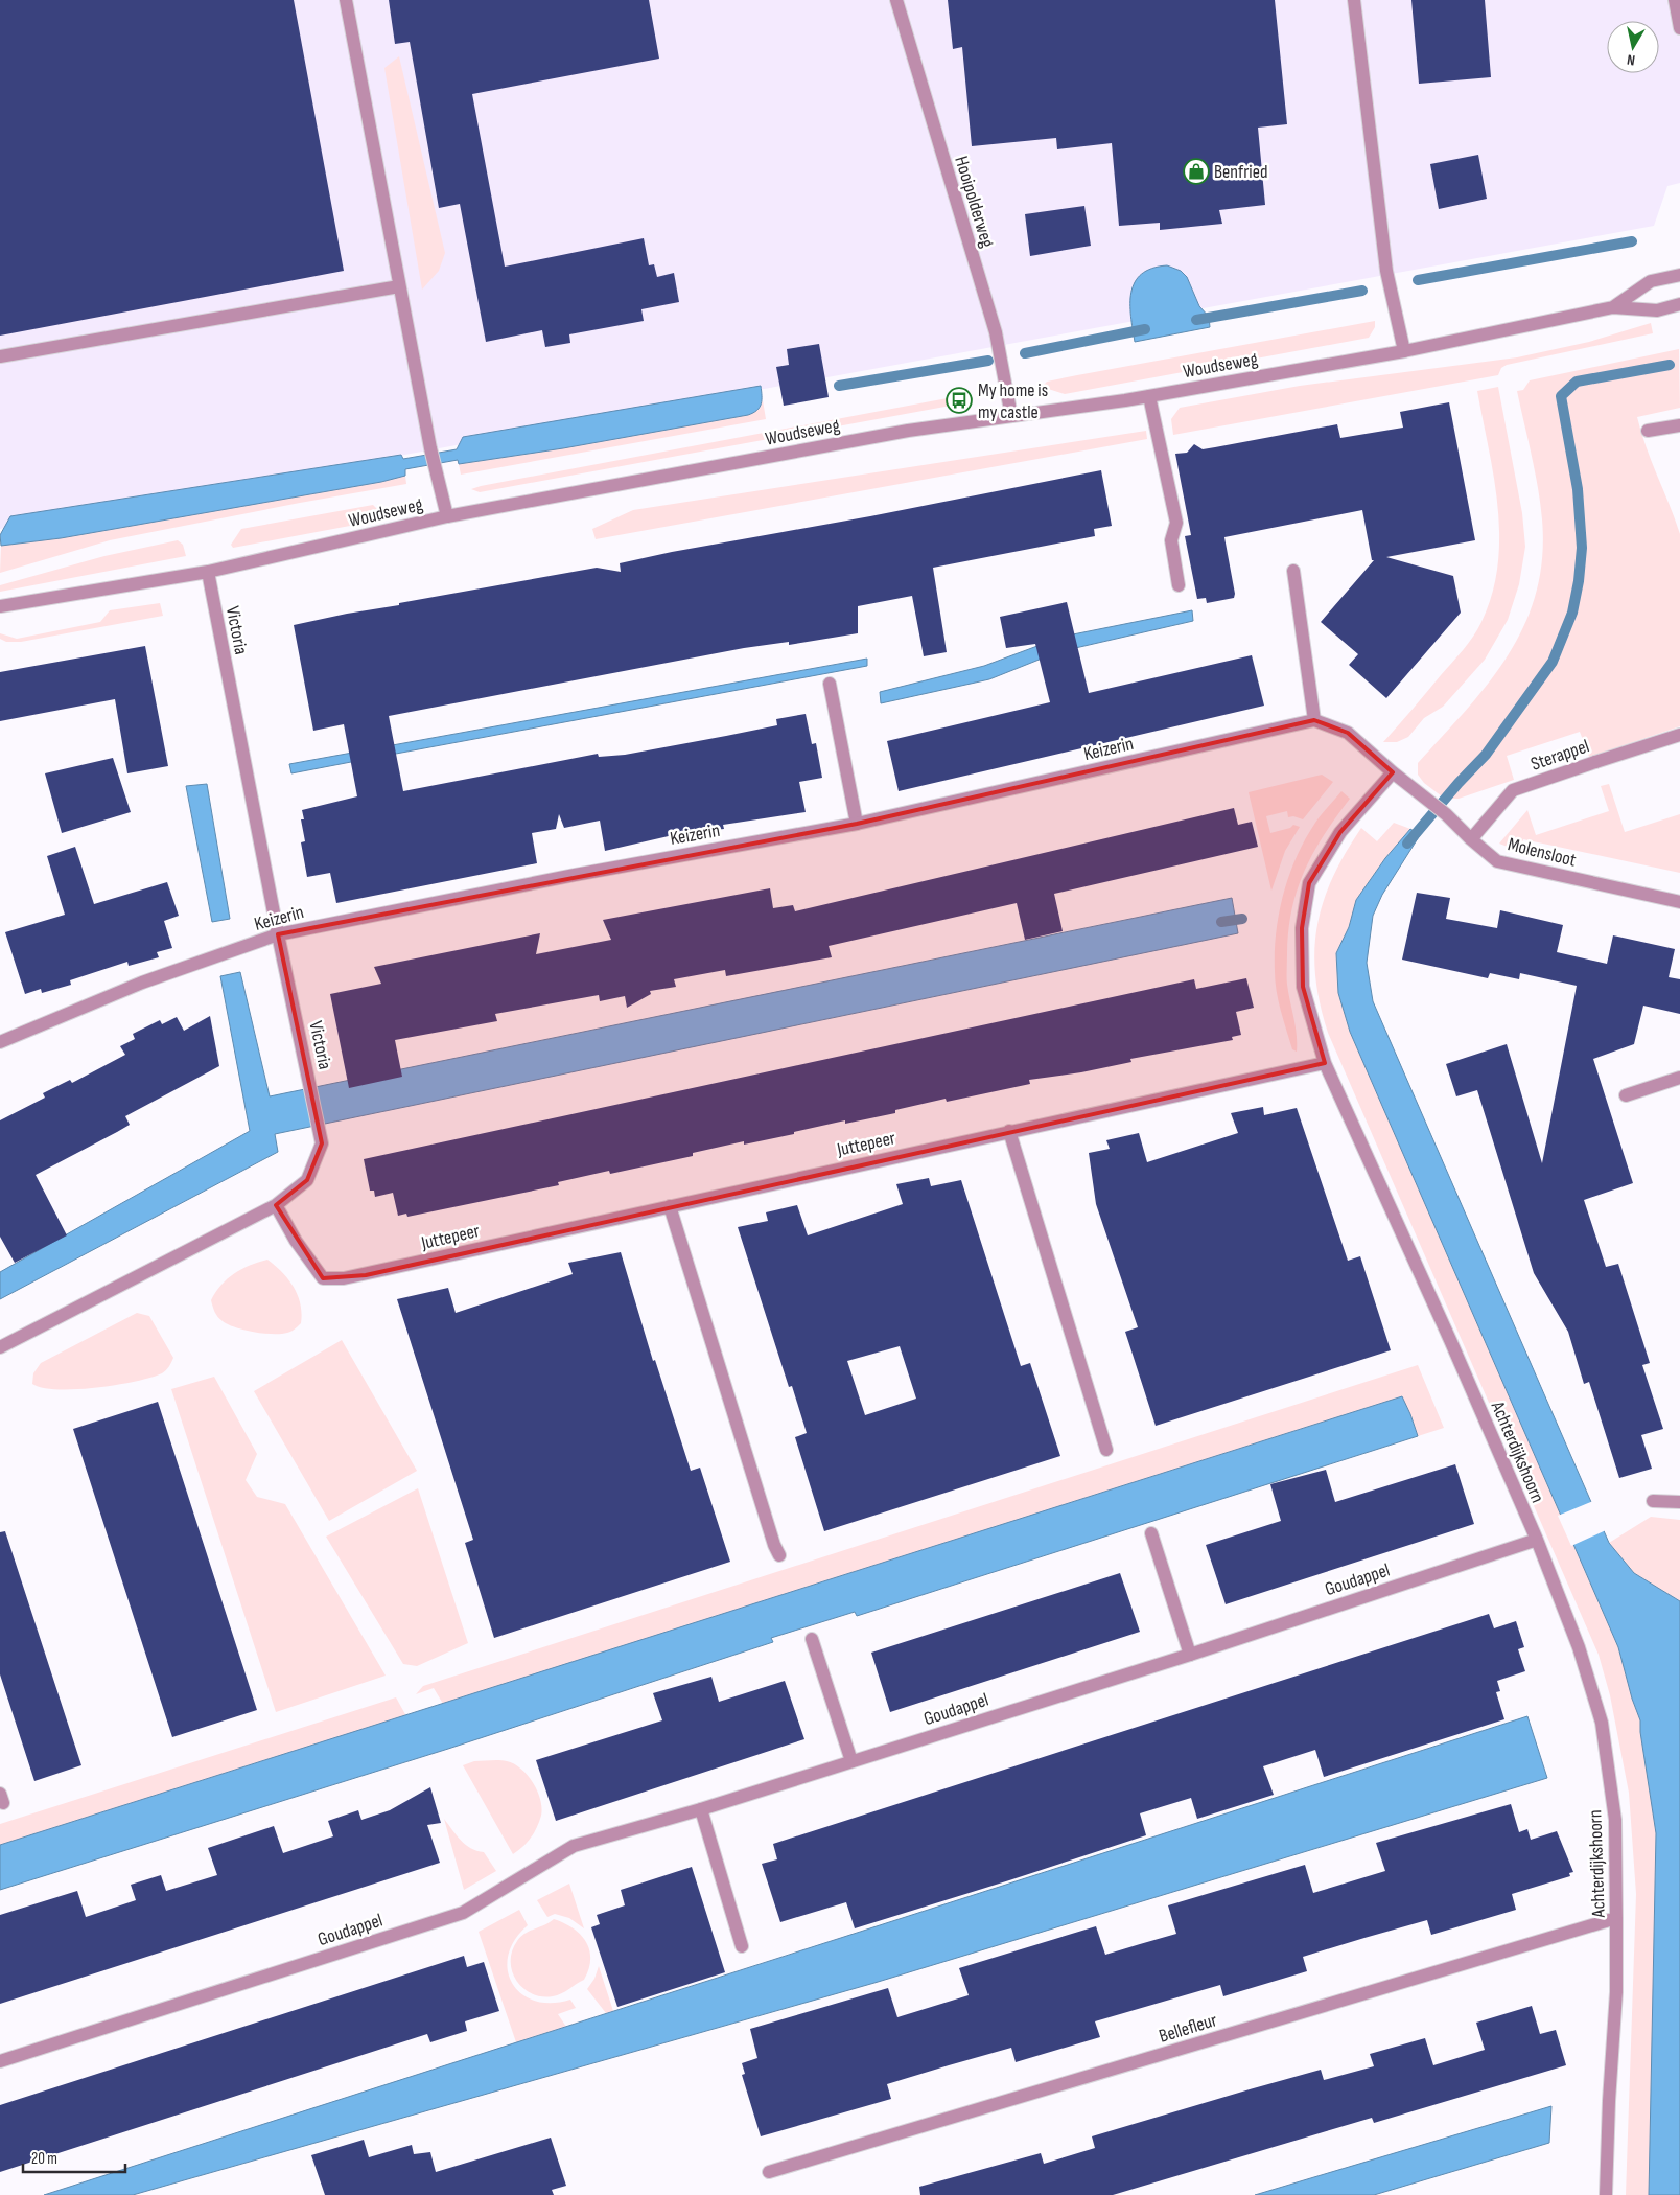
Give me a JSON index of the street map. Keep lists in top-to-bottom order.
{
  "streets": {
    "street": [
      "Hooipolderweg",
      "Woudseweg",
      "Victoria",
      "Keizerin",
      "Sterappel",
      "Molensloot",
      "Juttepeer",
      "Achterdijkshoorn",
      "Goudappel",
      "Bellefleur"
    ]
  },
  "crossings": [
    ["Hooipolderweg", "Woudseweg"],
    ["Woudseweg", "Victoria"],
    ["Victoria", "Keizerin"],
    ["Victoria", "Juttepeer"],
    ["Sterappel", "Molensloot"],
    ["Molensloot", "Achterdijkshoorn"],
    ["Juttepeer", "Achterdijkshoorn"],
    ["Achterdijkshoorn", "Goudappel"],
    ["Achterdijkshoorn", "Bellefleur"]
  ],
  "places": {
    "shop": ["Benfried"],
    "bus stop": ["My home is my castle"]
  },
  "scale_bar": "20 m",
  "north": "bottom"
}
